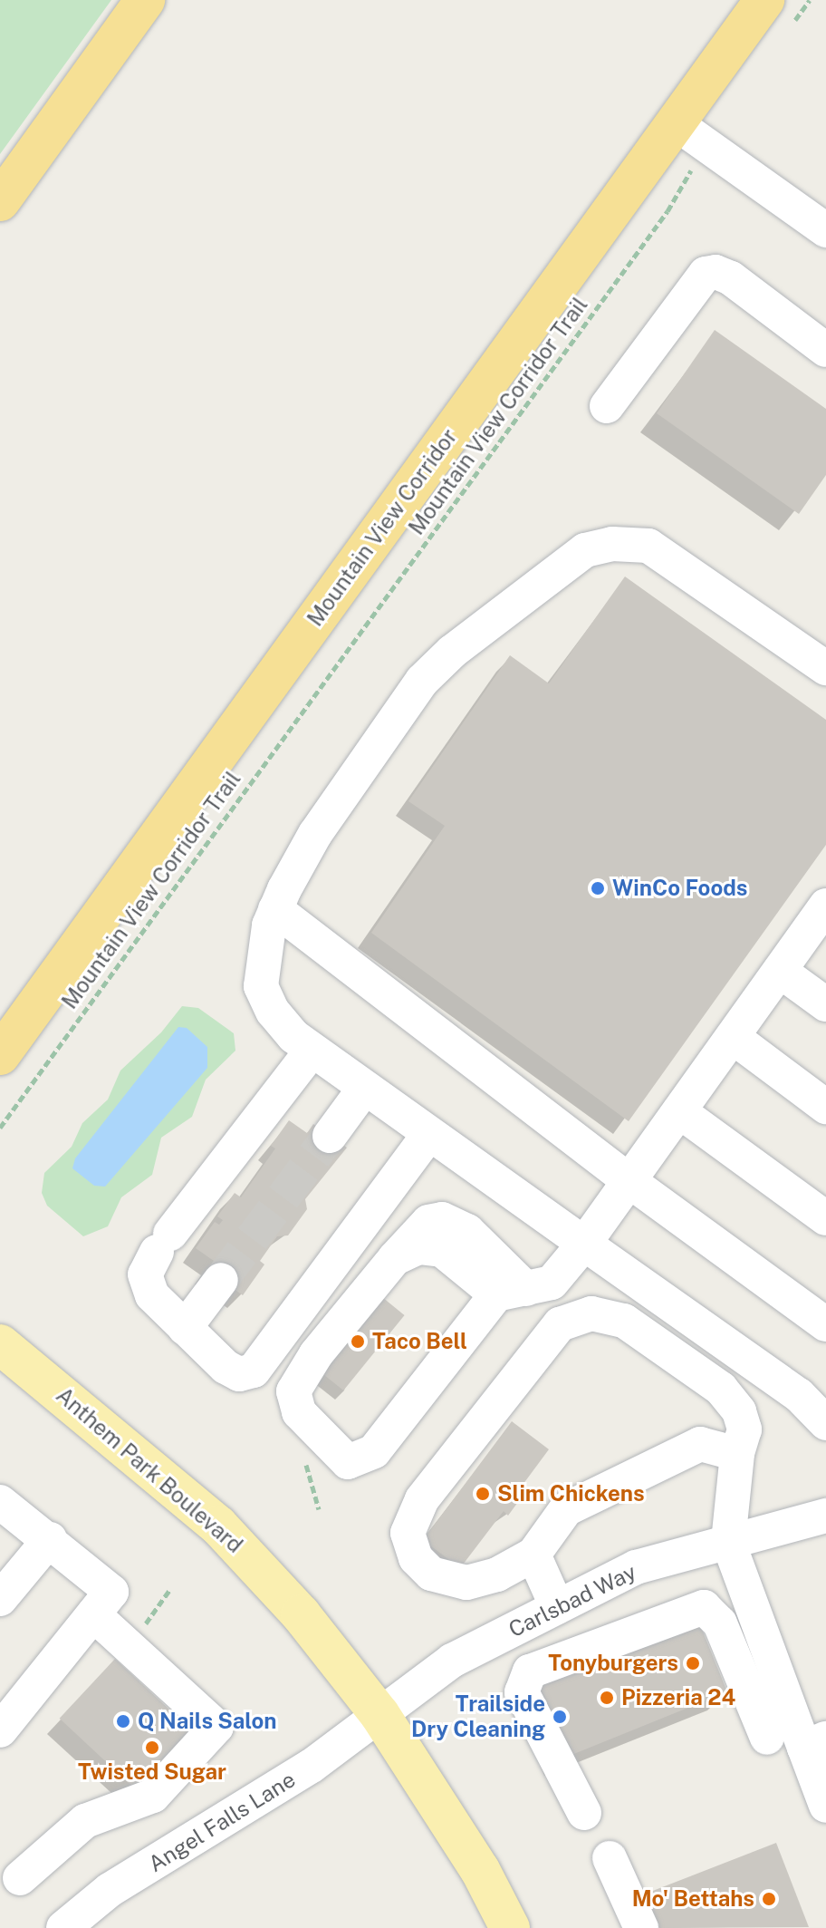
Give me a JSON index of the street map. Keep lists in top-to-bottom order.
{
  "streets": {
    "highway": ["Mountain View Corridor"],
    "main road": ["Anthem Park Boulevard"],
    "street": ["Carlsbad Way", "Angel Falls Lane"],
    "path": ["Mountain View Corridor Trail"]
  },
  "crossings": [
    ["Mountain View Corridor Trail", "Mountain View Corridor"],
    ["Anthem Park Boulevard", "Carlsbad Way"],
    ["Anthem Park Boulevard", "Angel Falls Lane"],
    ["Carlsbad Way", "Angel Falls Lane"]
  ],
  "places": [
    "WinCo Foods",
    "Taco Bell",
    "Slim Chickens",
    "Tonyburgers",
    "Pizzeria 24",
    "Trailside Dry Cleaning",
    "Q Nails Salon",
    "Twisted Sugar",
    "Mo' Bettahs"
  ]
}
